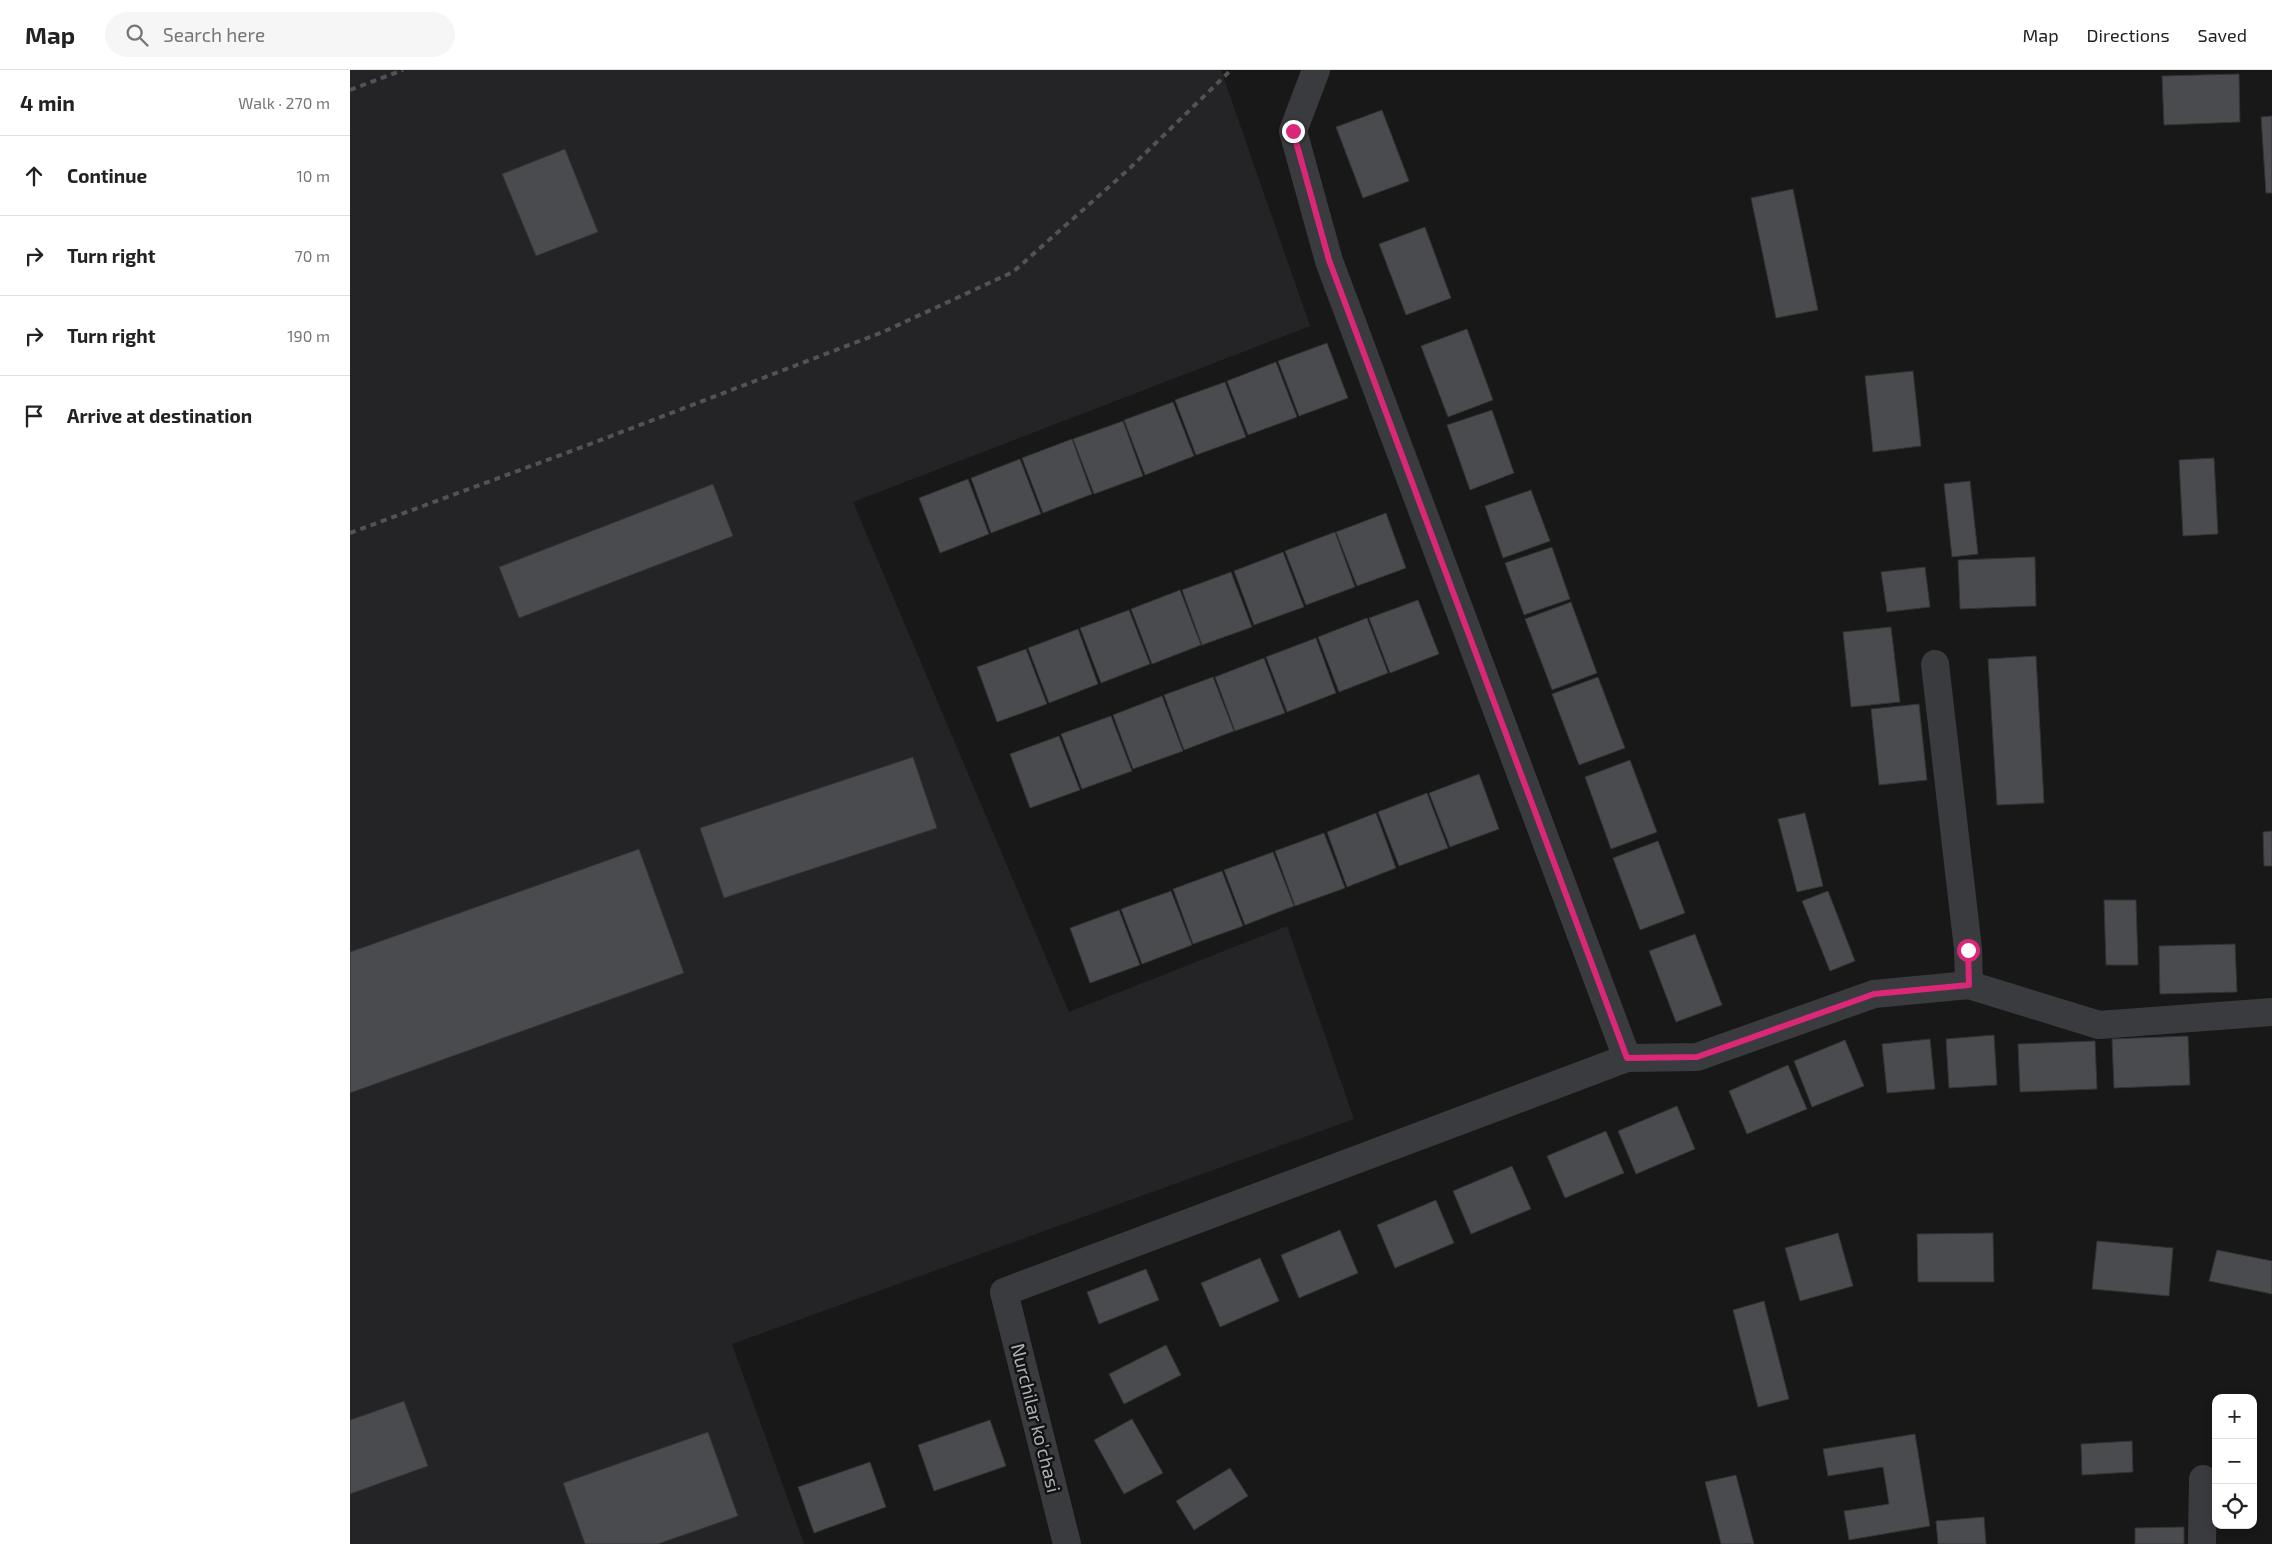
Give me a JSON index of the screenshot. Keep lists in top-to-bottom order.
{
  "streets": {
    "street": ["Nurchilar ko'chasi"]
  },
  "page": {
    "header": "Map",
    "search": "Search here",
    "nav": ["Map", "Directions", "Saved"],
    "heading": ["4 min", "Walk · 270 m"],
    "list": [
      ["Continue", "10 m"],
      ["Turn right", "70 m"],
      ["Turn right", "190 m"],
      "Arrive at destination"
    ],
    "map_buttons": ["+", "−"]
  }
}
